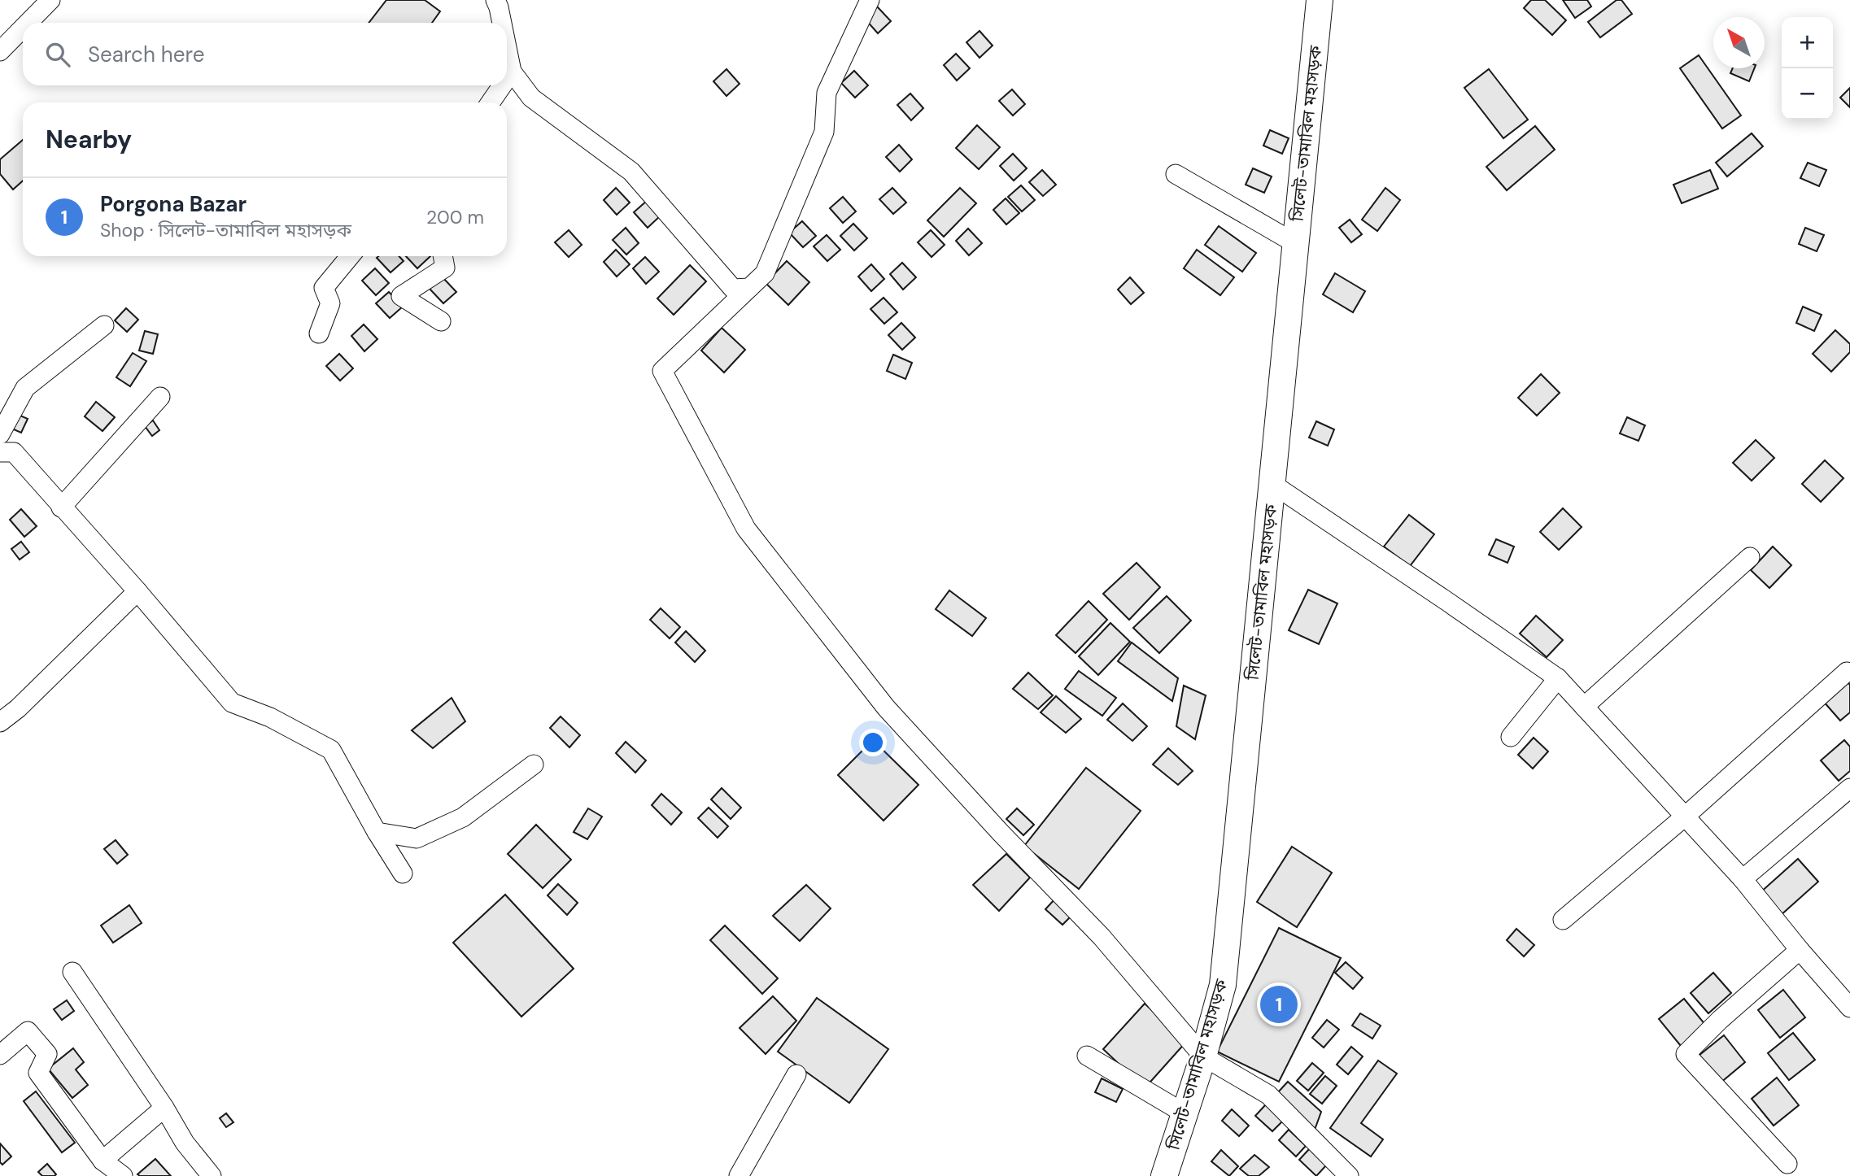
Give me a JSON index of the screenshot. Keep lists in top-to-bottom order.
{
  "streets": {
    "highway": ["সিলেট-তামাবিল মহাসড়ক"]
  },
  "north": "top left",
  "page": {
    "map_buttons": ["+", "−"],
    "search": "Search here",
    "heading": "Nearby",
    "list": [
      {
        "mark": "1",
        "name": "Porgona Bazar",
        "note": "Shop · সিলেট-তামাবিল মহাসড়ক",
        "value": "200 m"
      }
    ],
    "pins": "1"
  }
}
